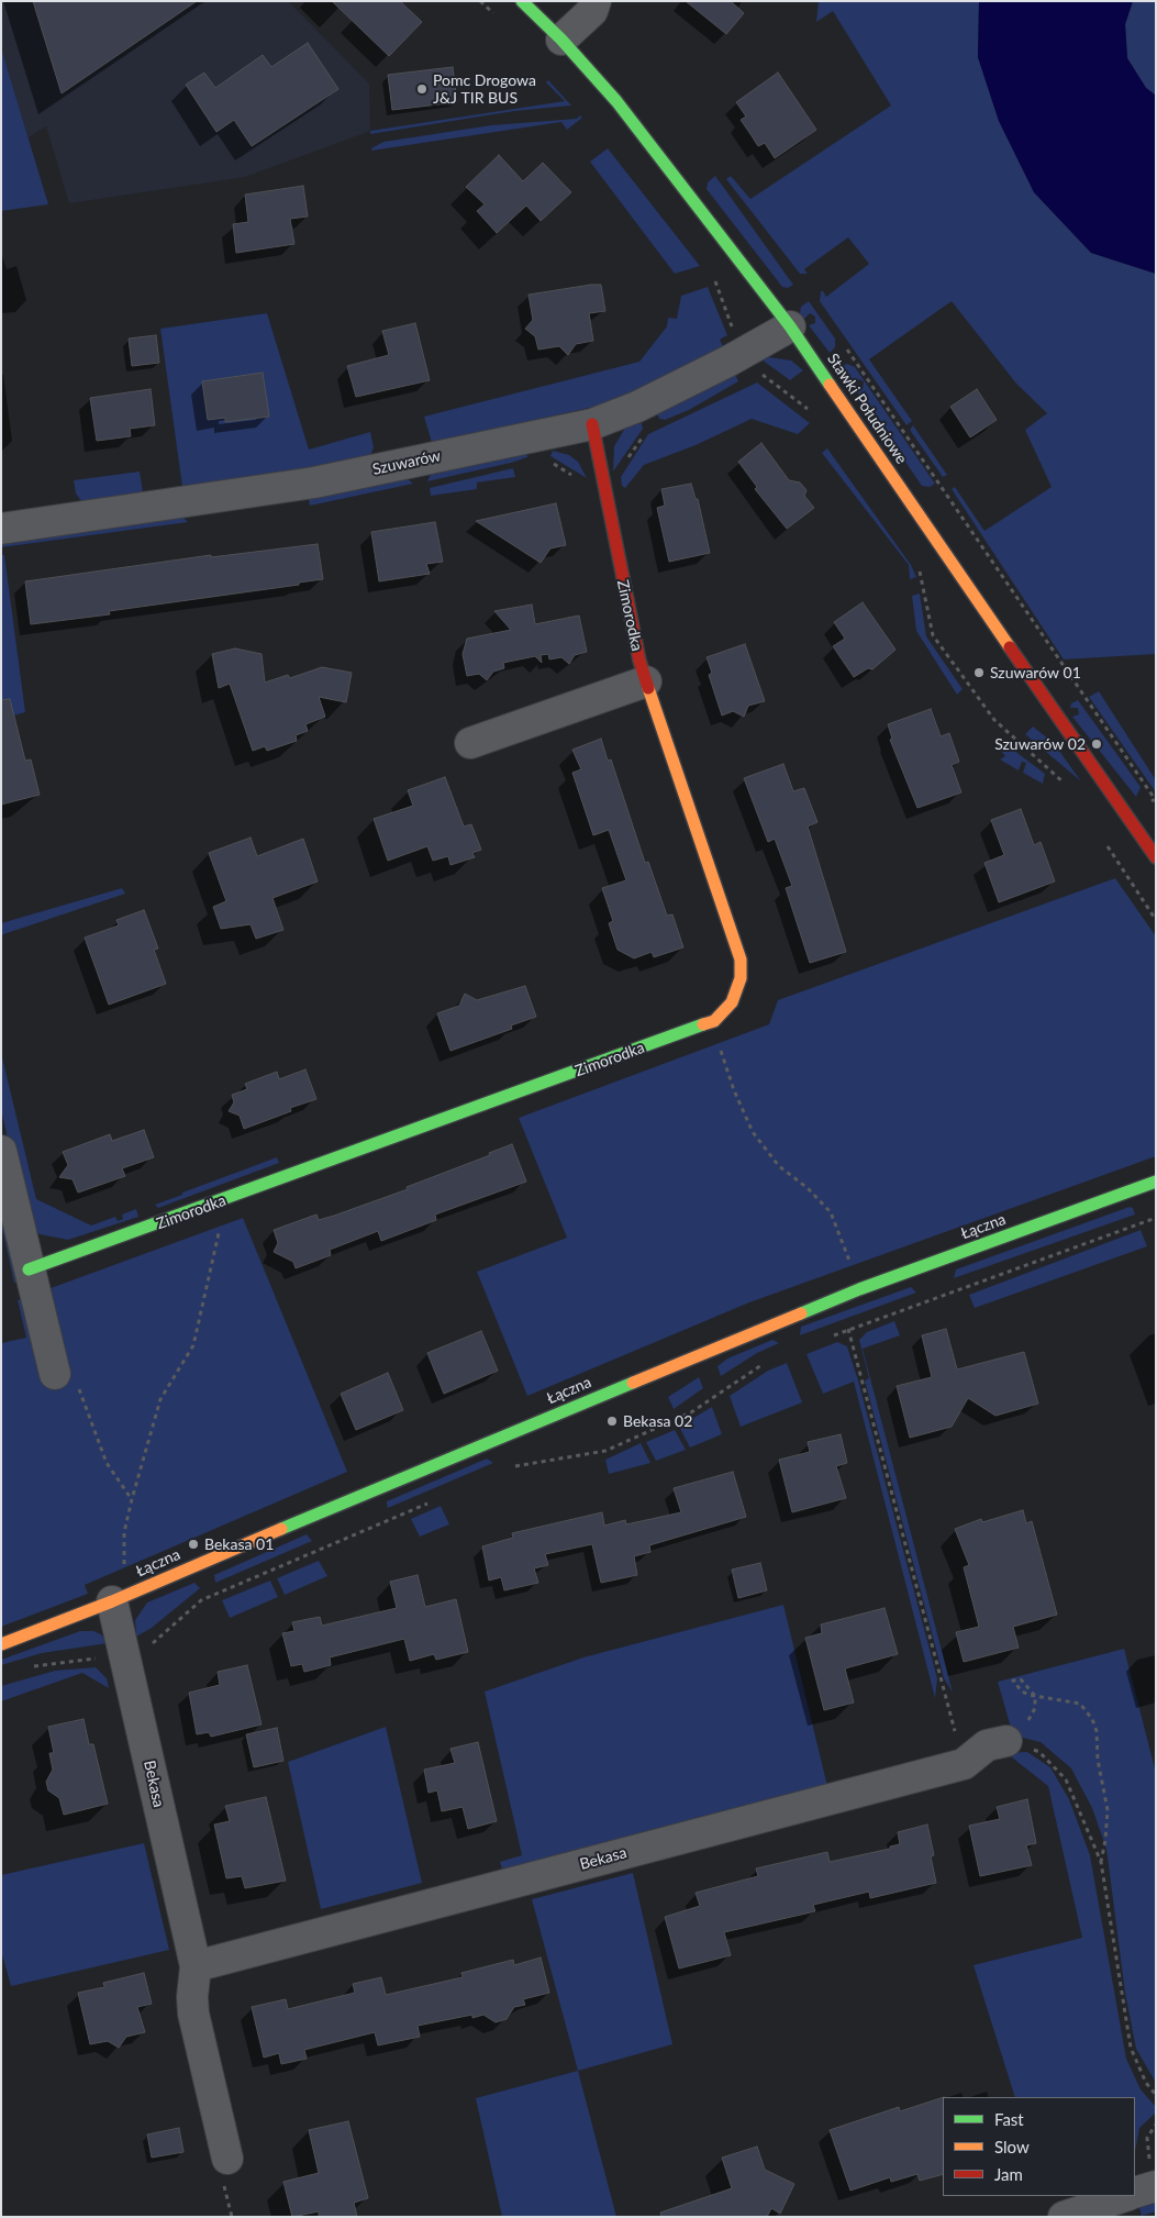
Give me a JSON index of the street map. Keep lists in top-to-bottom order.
{
  "streets": {
    "street": [
      "Stawki Południowe",
      "Szuwarów",
      "Zimorodka",
      "Łączna",
      "Bekasa"
    ]
  },
  "crossings": [
    ["Stawki Południowe", "Szuwarów"],
    ["Szuwarów", "Zimorodka"],
    ["Łączna", "Bekasa"]
  ],
  "places": [
    "Pomc Drogowa J&J TIR BUS",
    "Szuwarów 01",
    "Szuwarów 02",
    "Bekasa 02",
    "Bekasa 01"
  ],
  "legend": ["Fast", "Slow", "Jam"]
}
